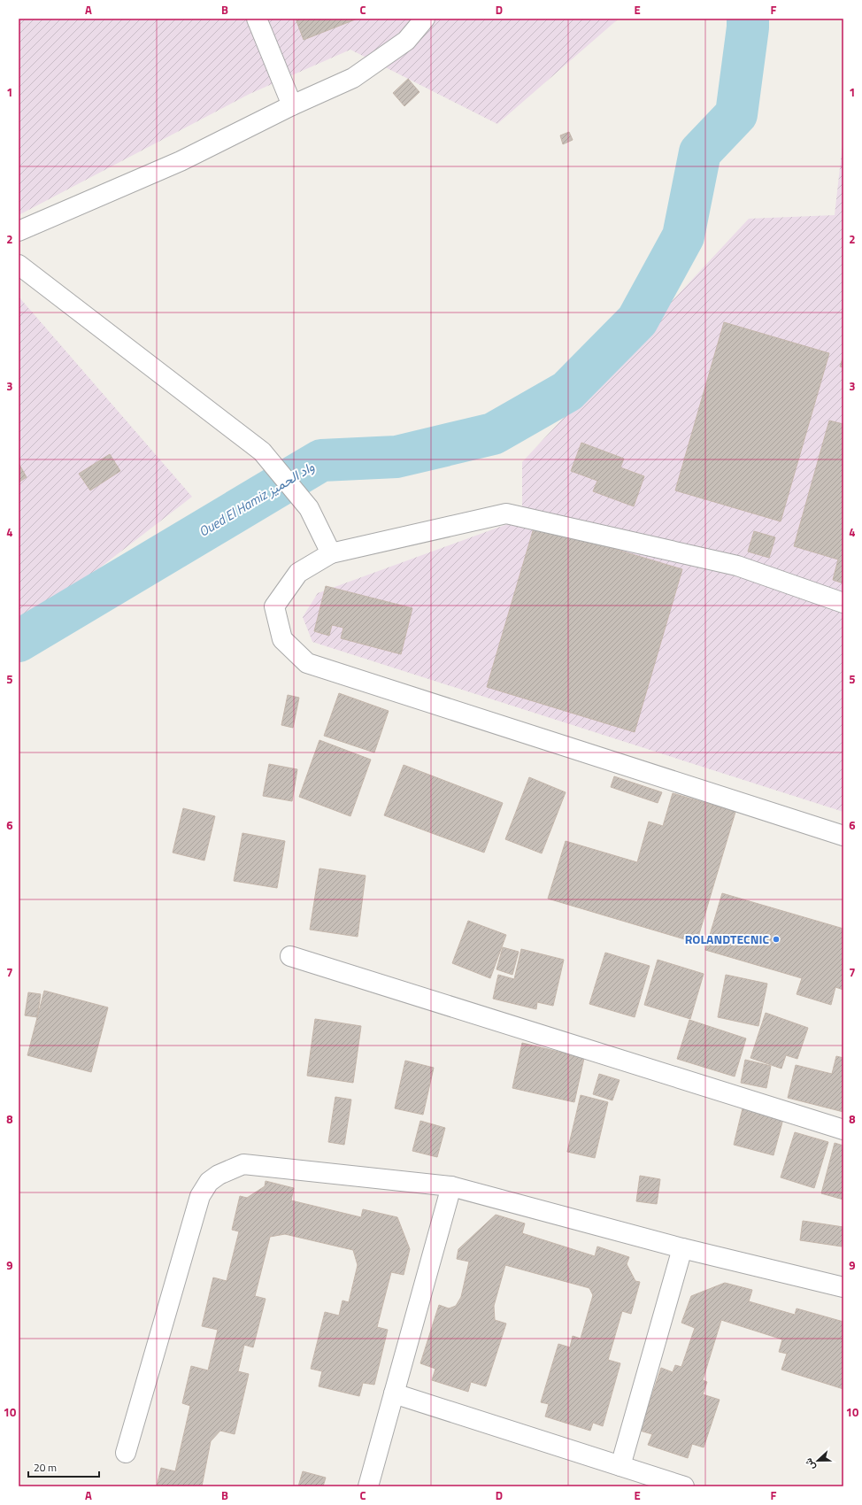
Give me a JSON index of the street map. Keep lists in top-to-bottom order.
{
  "water": ["Oued El Hamiz واد الحميز"],
  "places": ["ROLANDTECNIC"],
  "scale_bar": "20 m",
  "north": "left",
  "grid": {
    "columns": [
      "A",
      "B",
      "C",
      "D",
      "E",
      "F"
    ],
    "rows": [
      "1",
      "2",
      "3",
      "4",
      "5",
      "6",
      "7",
      "8",
      "9",
      "10"
    ]
  }
}
